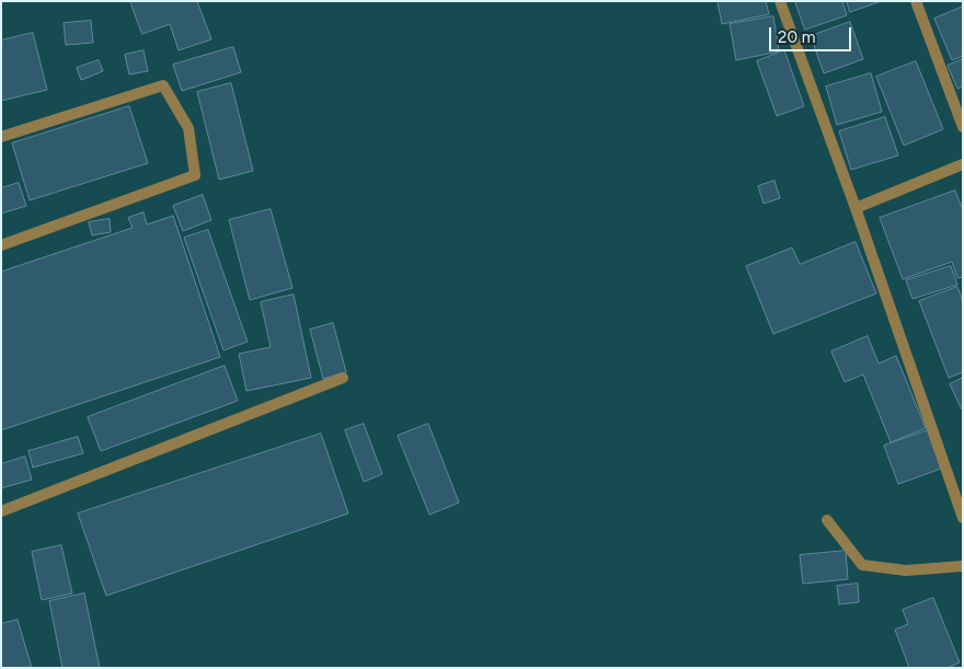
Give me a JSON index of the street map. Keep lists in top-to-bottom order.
{
  "scale_bar": "20 m"
}
